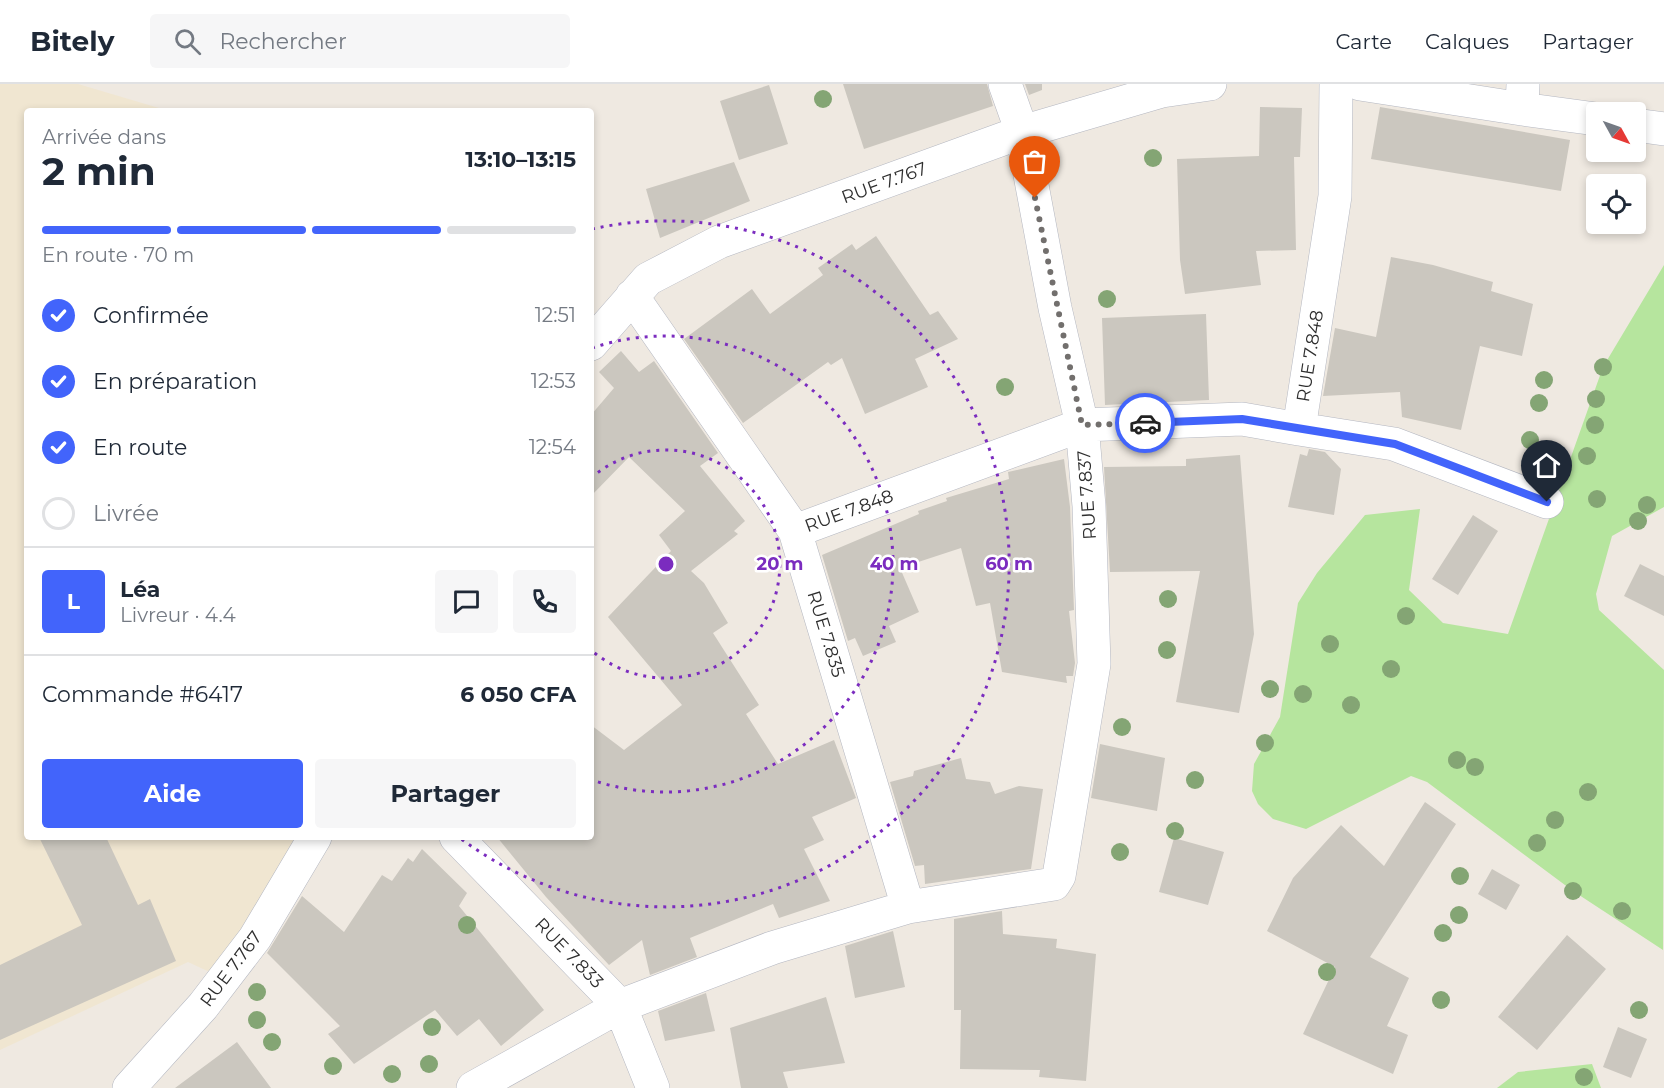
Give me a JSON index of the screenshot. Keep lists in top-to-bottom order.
{
  "streets": {
    "street": [
      "RUE 7.767",
      "RUE 7.848",
      "RUE 7.837",
      "RUE 7.835",
      "RUE 7.833"
    ]
  },
  "crossings": [
    ["RUE 7.767", "RUE 7.837"],
    ["RUE 7.767", "RUE 7.835"],
    ["RUE 7.848", "RUE 7.837"],
    ["RUE 7.848", "RUE 7.835"],
    ["RUE 7.837", "RUE 7.835"]
  ],
  "north": "bottom right",
  "page": {
    "header": "Bitely",
    "search": "Rechercher",
    "nav": ["Carte", "Calques", "Partager"],
    "heading": ["2 min", "Arrivée dans", "13:10–13:15"],
    "panel": [
      "Léa",
      "Livreur · 4.4",
      "Commande #6417",
      "6 050 CFA"
    ],
    "bar": "En route · 70 m",
    "list": [
      ["Confirmée", "12:51"],
      ["En préparation", "12:53"],
      ["En route", "12:54"],
      "Livrée"
    ],
    "round": "L",
    "buttons": ["Aide", "Partager"]
  },
  "rings": ["20 m", "40 m", "60 m"]
}
